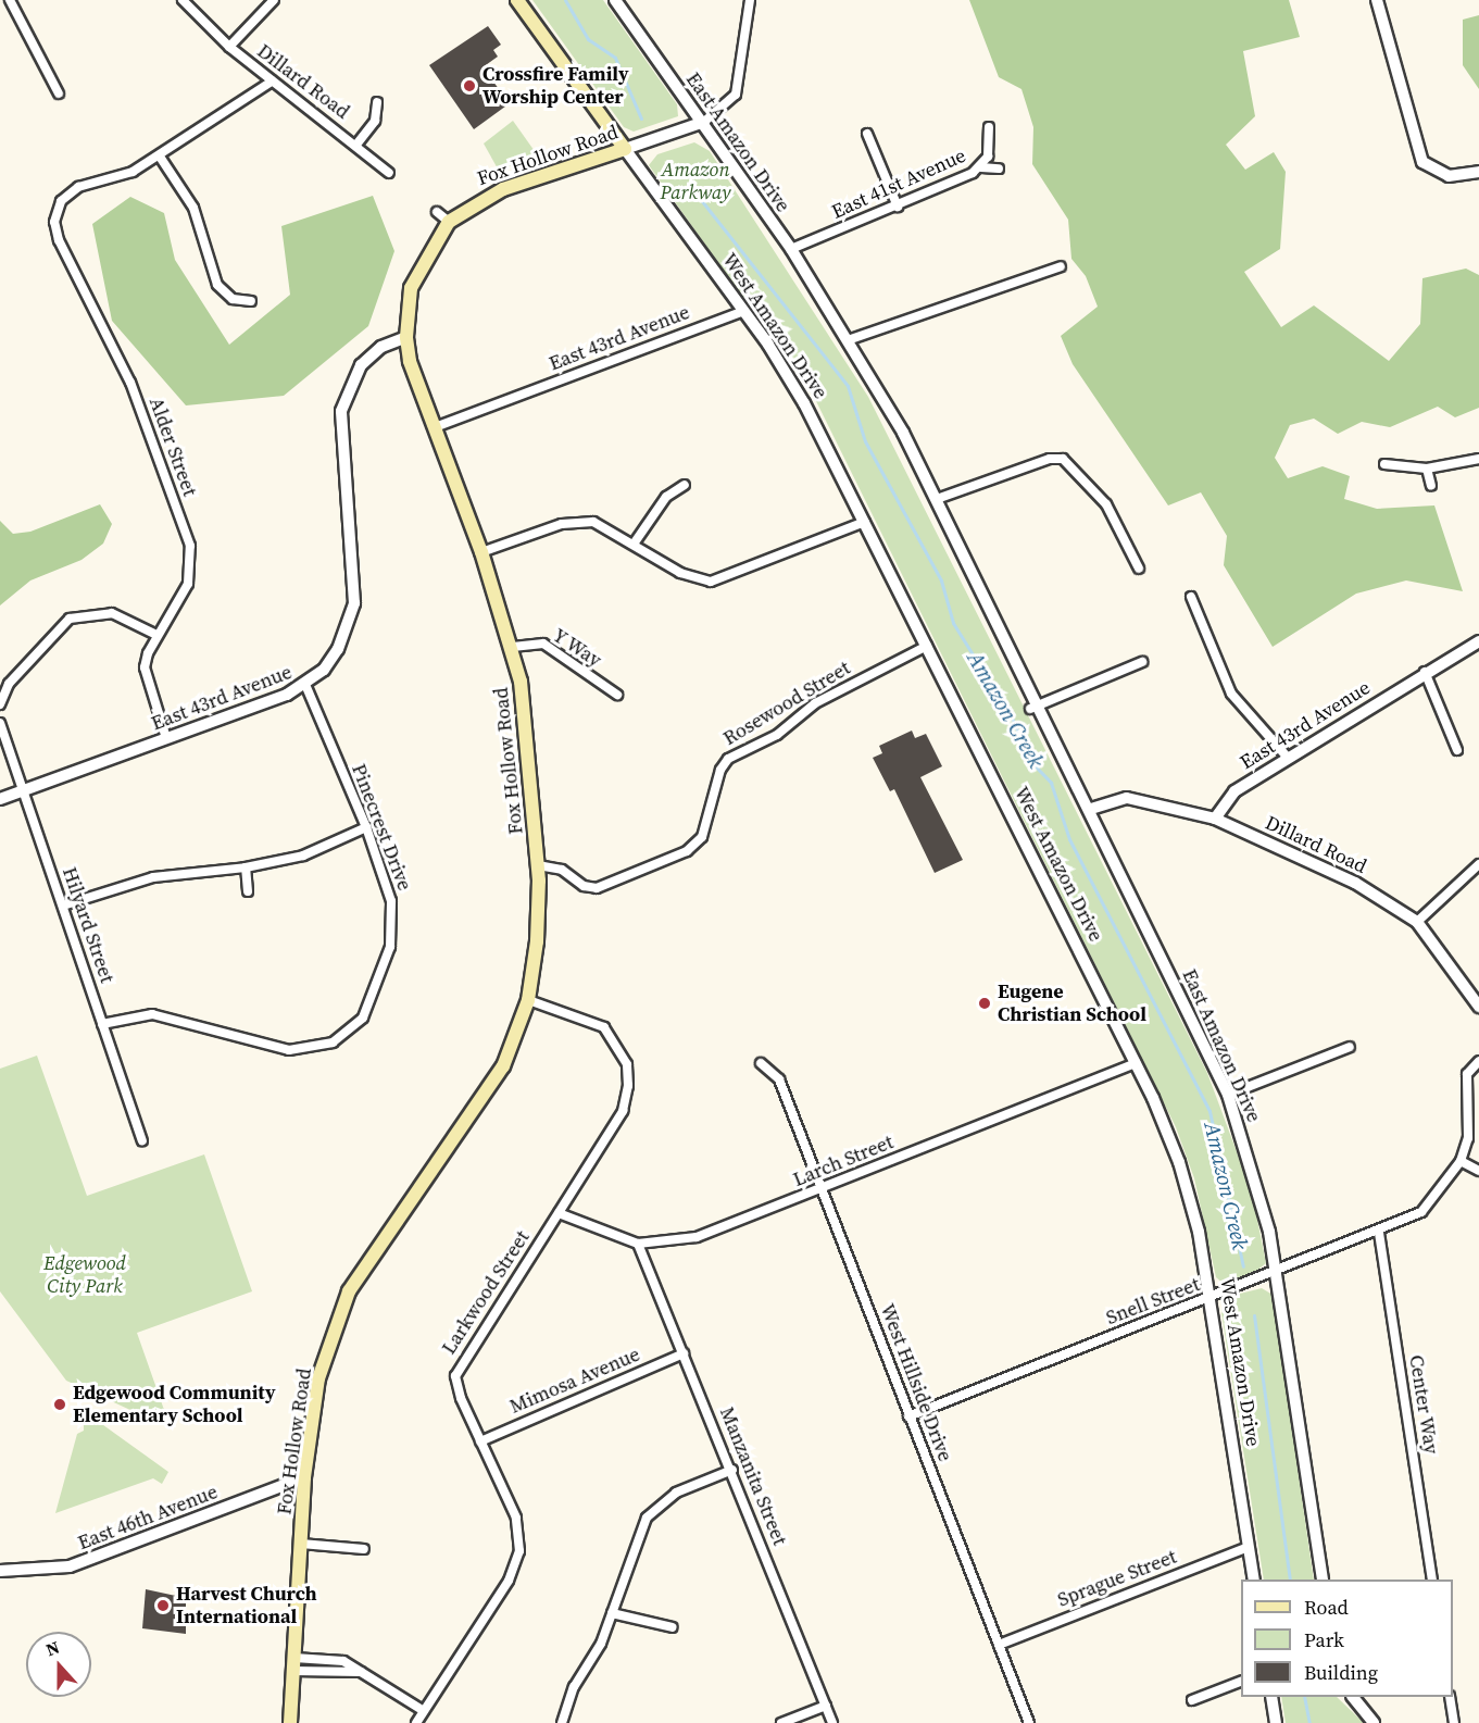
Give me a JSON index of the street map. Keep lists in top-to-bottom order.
{
  "streets": {
    "main road": ["Fox Hollow Road", "West Amazon Drive"],
    "street": [
      "Dillard Road",
      "East Amazon Drive",
      "East 41st Avenue",
      "East 43rd Avenue",
      "Alder Street",
      "Y Way",
      "Rosewood Street",
      "Pinecrest Drive",
      "Hilyard Street",
      "Larch Street",
      "Larkwood Street",
      "Snell Street",
      "Mimosa Avenue",
      "West Hillside Drive",
      "Center Way",
      "Manzanita Street",
      "East 46th Avenue",
      "Sprague Street"
    ]
  },
  "crossings": [
    ["Dillard Road", "East Amazon Drive"],
    ["Dillard Road", "East 43rd Avenue"],
    ["East Amazon Drive", "Fox Hollow Road"],
    ["East Amazon Drive", "East 41st Avenue"],
    ["East Amazon Drive", "Snell Street"],
    ["Fox Hollow Road", "West Amazon Drive"],
    ["Fox Hollow Road", "East 43rd Avenue"],
    ["Fox Hollow Road", "Y Way"],
    ["Fox Hollow Road", "Rosewood Street"],
    ["Fox Hollow Road", "Larkwood Street"],
    ["Fox Hollow Road", "East 46th Avenue"],
    ["West Amazon Drive", "East 43rd Avenue"],
    ["West Amazon Drive", "Rosewood Street"],
    ["West Amazon Drive", "Larch Street"],
    ["West Amazon Drive", "Snell Street"],
    ["West Amazon Drive", "Sprague Street"],
    ["East 43rd Avenue", "Alder Street"],
    ["East 43rd Avenue", "Pinecrest Drive"],
    ["East 43rd Avenue", "Hilyard Street"],
    ["Pinecrest Drive", "Hilyard Street"],
    ["Larch Street", "Larkwood Street"],
    ["Larch Street", "West Hillside Drive"],
    ["Larch Street", "Manzanita Street"],
    ["Larkwood Street", "Mimosa Avenue"],
    ["Snell Street", "West Hillside Drive"],
    ["Snell Street", "Center Way"],
    ["Mimosa Avenue", "Manzanita Street"],
    ["West Hillside Drive", "Sprague Street"]
  ],
  "water": ["Amazon Creek"],
  "parks": ["Amazon Parkway", "Edgewood City Park"],
  "places": [
    "Crossfire Family Worship Center",
    "Eugene Christian School",
    "Edgewood Community Elementary School",
    "Harvest Church International"
  ],
  "legend": ["Road", "Park", "Building"],
  "north": "top"
}
